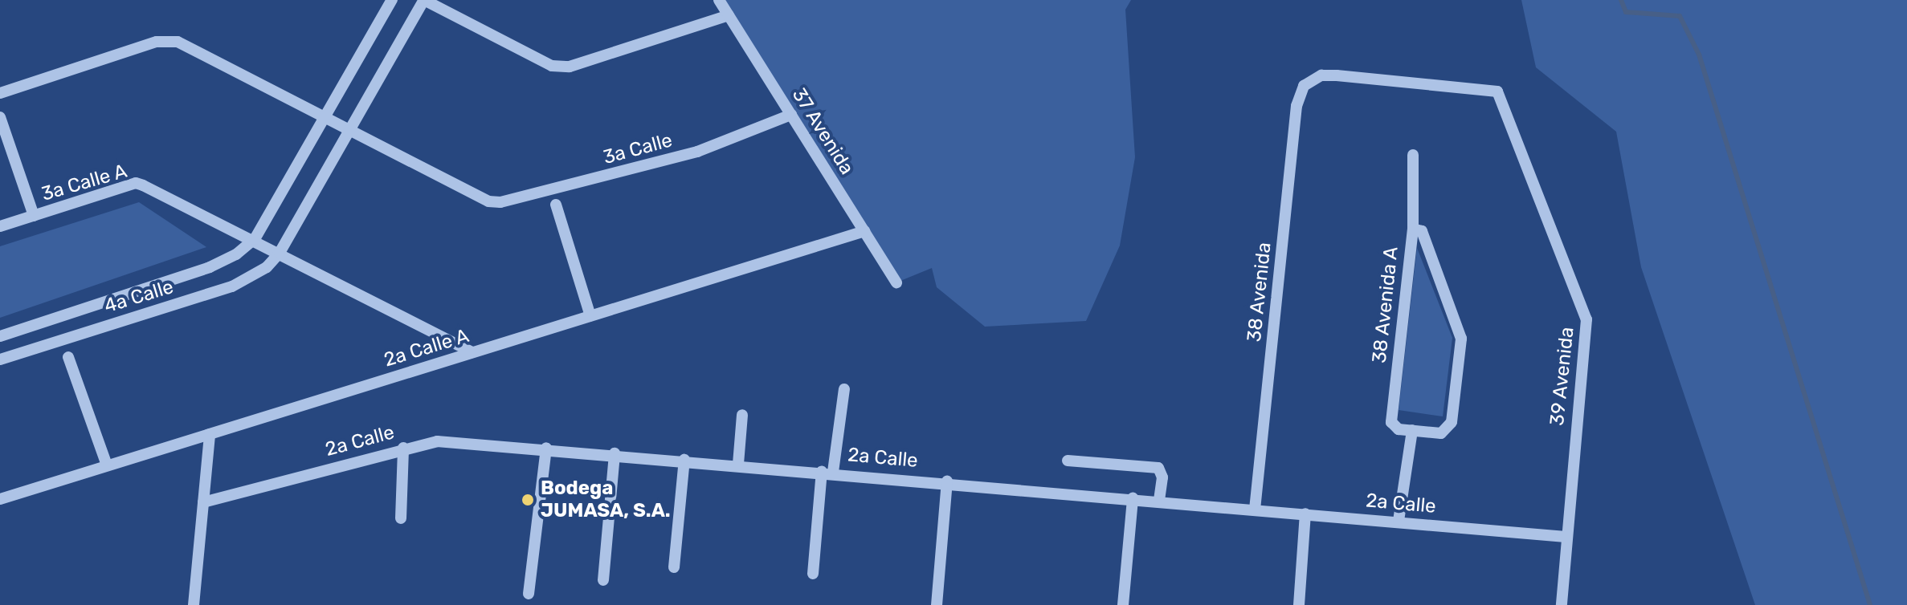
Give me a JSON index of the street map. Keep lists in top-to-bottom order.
{
  "streets": {
    "street": [
      "37 Avenida",
      "3a Calle",
      "3a Calle A",
      "38 Avenida",
      "4a Calle",
      "38 Avenida A",
      "2a Calle A",
      "39 Avenida",
      "2a Calle"
    ]
  },
  "crossings": [
    ["37 Avenida", "3a Calle"],
    ["37 Avenida", "2a Calle A"],
    ["3a Calle A", "4a Calle"],
    ["3a Calle A", "2a Calle A"],
    ["38 Avenida", "39 Avenida"],
    ["38 Avenida", "2a Calle"],
    ["39 Avenida", "2a Calle"]
  ],
  "places": ["Bodega JUMASA, S.A."]
}
